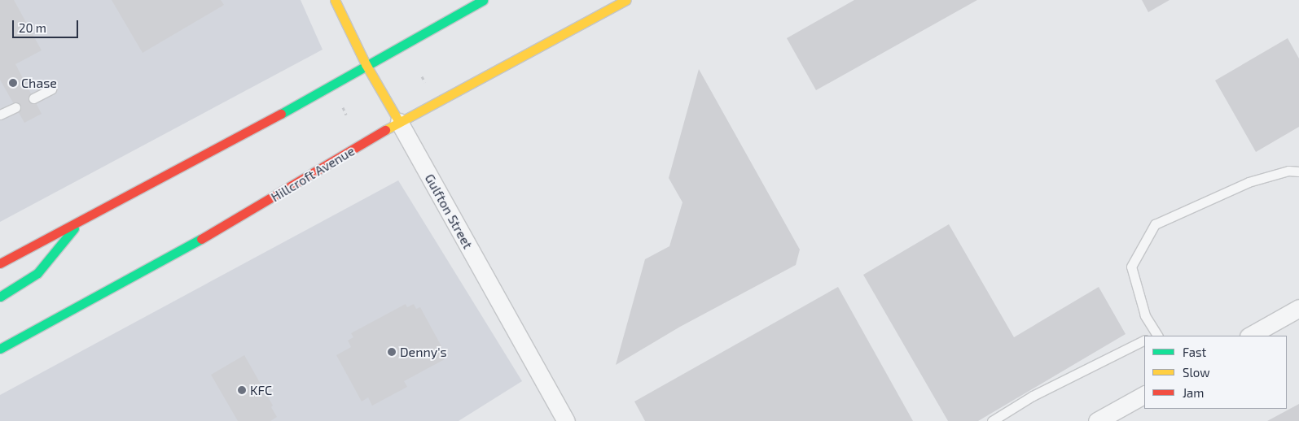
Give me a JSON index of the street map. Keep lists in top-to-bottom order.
{
  "streets": {
    "main road": ["Hillcroft Avenue", "Gulfton Street"]
  },
  "crossings": [
    ["Hillcroft Avenue", "Gulfton Street"]
  ],
  "places": ["Chase", "Denny's", "KFC"],
  "legend": ["Fast", "Slow", "Jam"],
  "scale_bar": "20 m"
}
